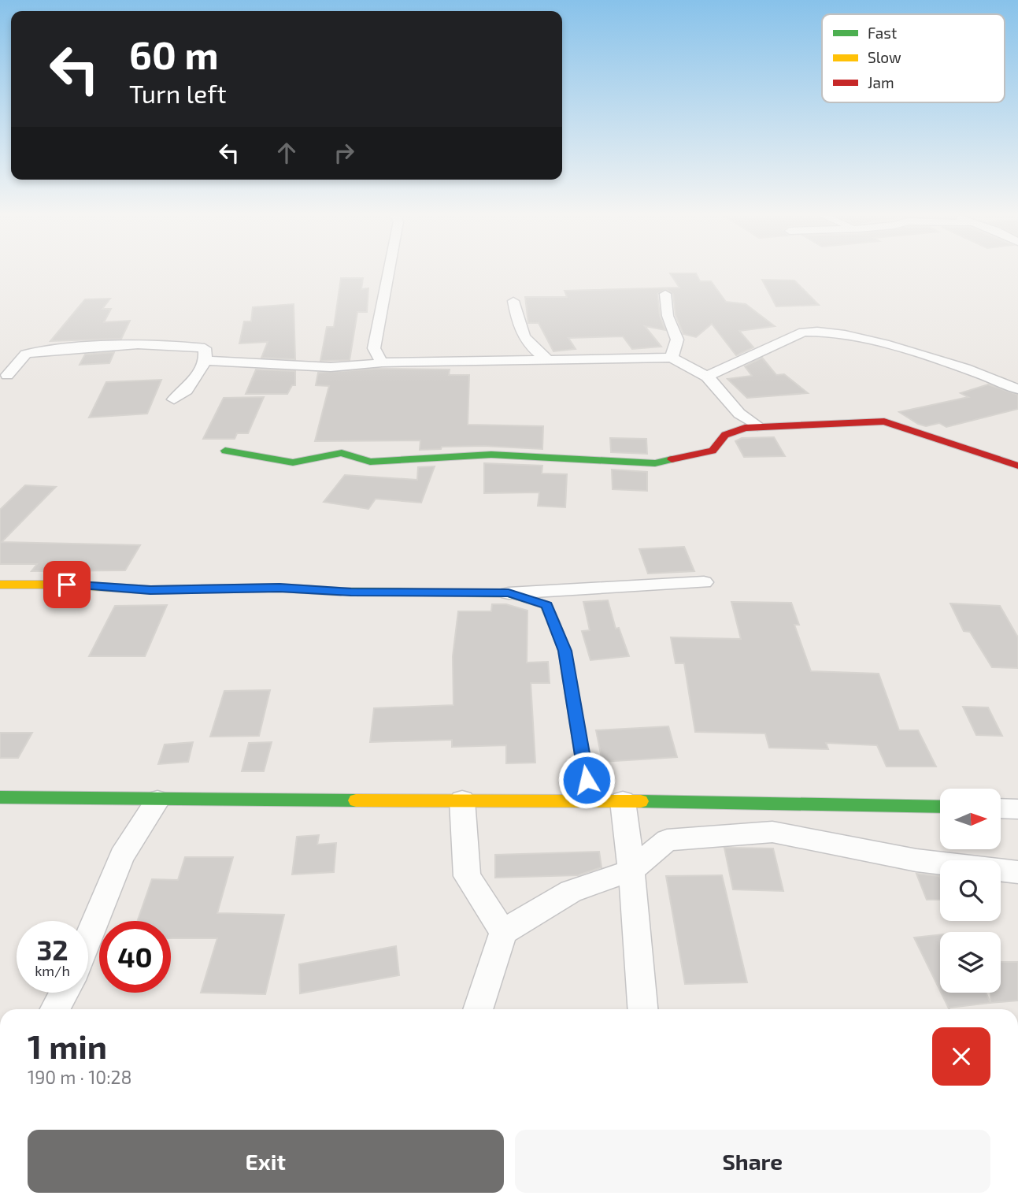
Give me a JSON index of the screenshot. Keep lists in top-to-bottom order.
{
  "legend": ["Fast", "Slow", "Jam"],
  "north": "right",
  "page": {
    "turn": ["60 m", "Turn left"],
    "speed": "32 km/h",
    "limit": "40",
    "heading": ["1 min", "190 m · 10:28"],
    "buttons": ["Exit", "Share"]
  }
}
